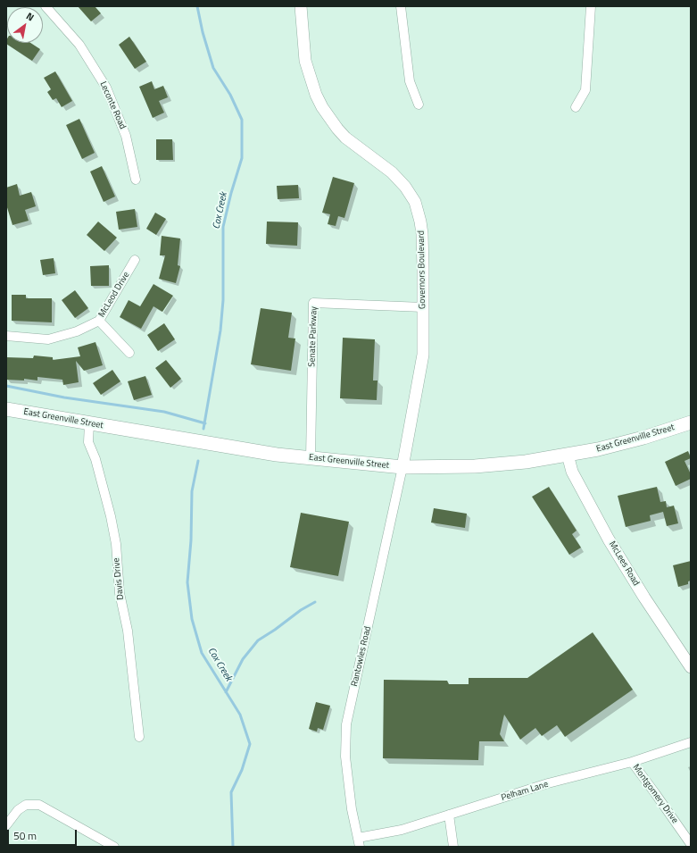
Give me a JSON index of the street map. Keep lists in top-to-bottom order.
{
  "streets": {
    "main road": ["East Greenville Street"],
    "street": [
      "Leconte Road",
      "Governors Boulevard",
      "McLeod Drive",
      "Senate Parkway",
      "McLees Road",
      "Davis Drive",
      "Rantowles Road",
      "Pelham Lane",
      "Montgomery Drive"
    ]
  },
  "crossings": [
    ["Governors Boulevard", "Senate Parkway"],
    ["Governors Boulevard", "East Greenville Street"],
    ["Governors Boulevard", "Rantowles Road"],
    ["Senate Parkway", "East Greenville Street"],
    ["East Greenville Street", "McLees Road"],
    ["East Greenville Street", "Davis Drive"],
    ["East Greenville Street", "Rantowles Road"],
    ["Rantowles Road", "Pelham Lane"],
    ["Pelham Lane", "Montgomery Drive"]
  ],
  "water": ["Cox Creek"],
  "scale_bar": "50 m",
  "north": "top right"
}
